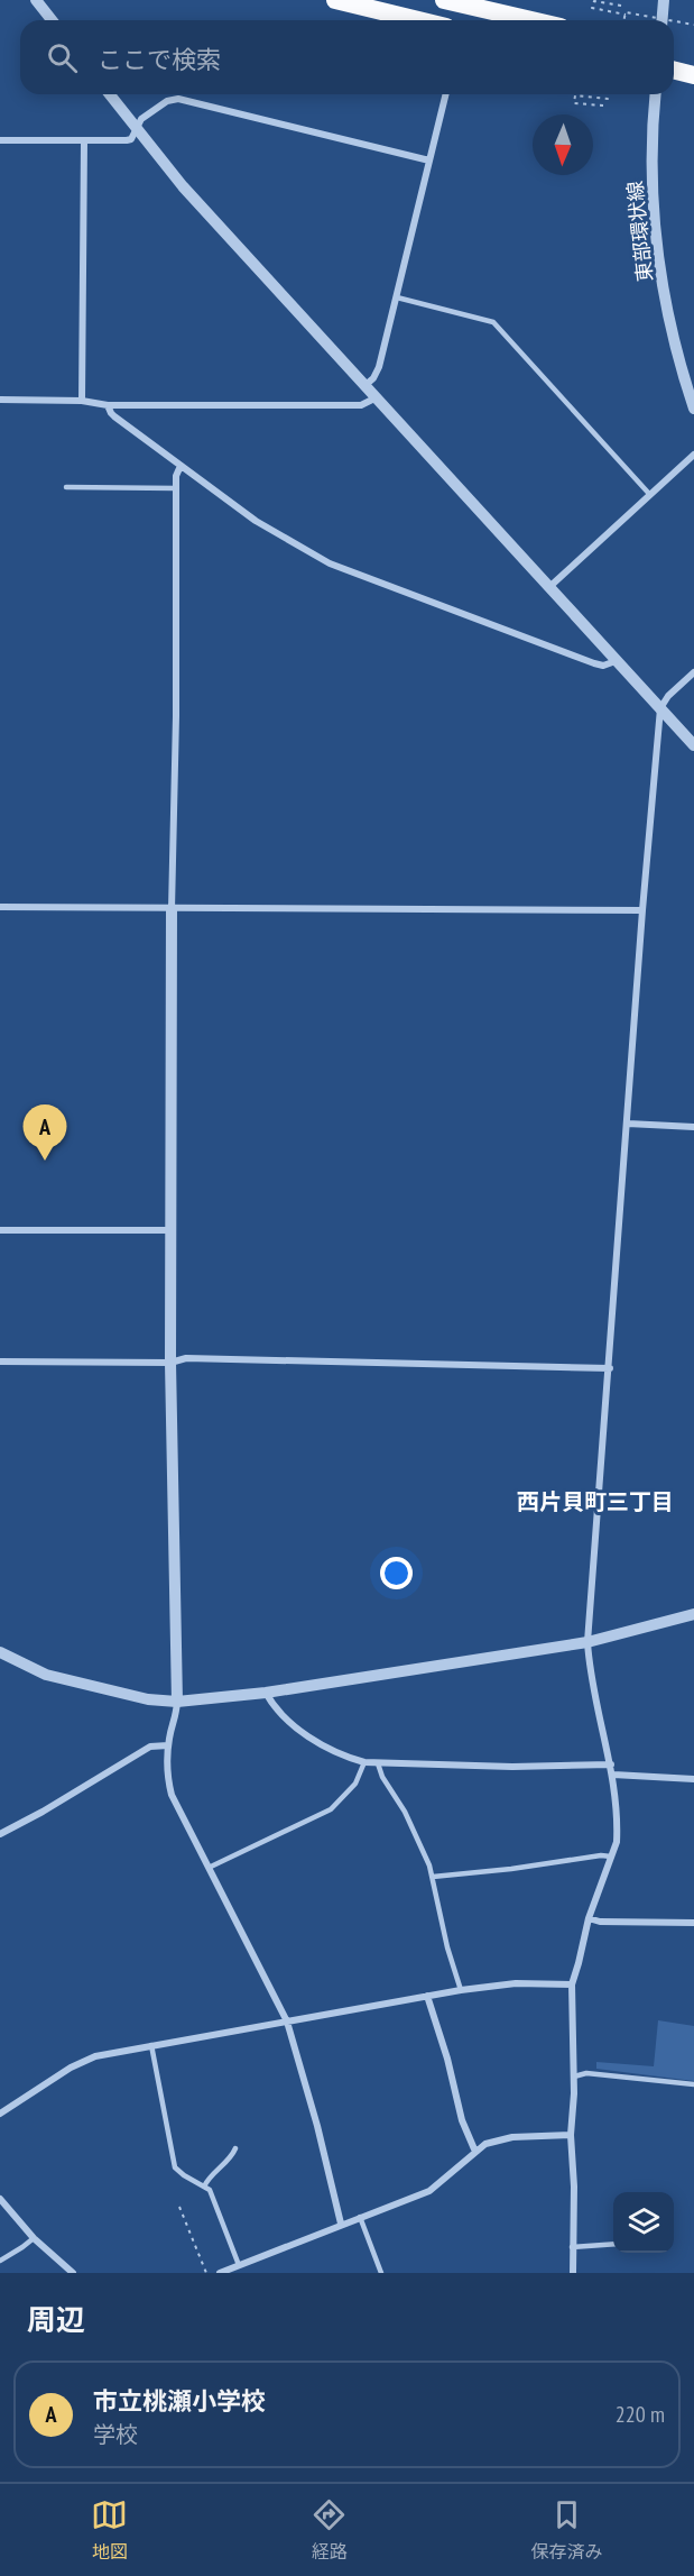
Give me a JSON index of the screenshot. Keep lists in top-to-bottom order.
{
  "streets": {
    "street": ["東部環状線"]
  },
  "districts": ["西片貝町三丁目"],
  "north": "bottom",
  "page": {
    "search": "ここで検索",
    "pins": "A",
    "heading": "周辺",
    "list": [
      {
        "mark": "A",
        "name": "市立桃瀬小学校",
        "note": "学校",
        "value": "220 m"
      }
    ],
    "nav": ["地図", "経路", "保存済み"]
  }
}
